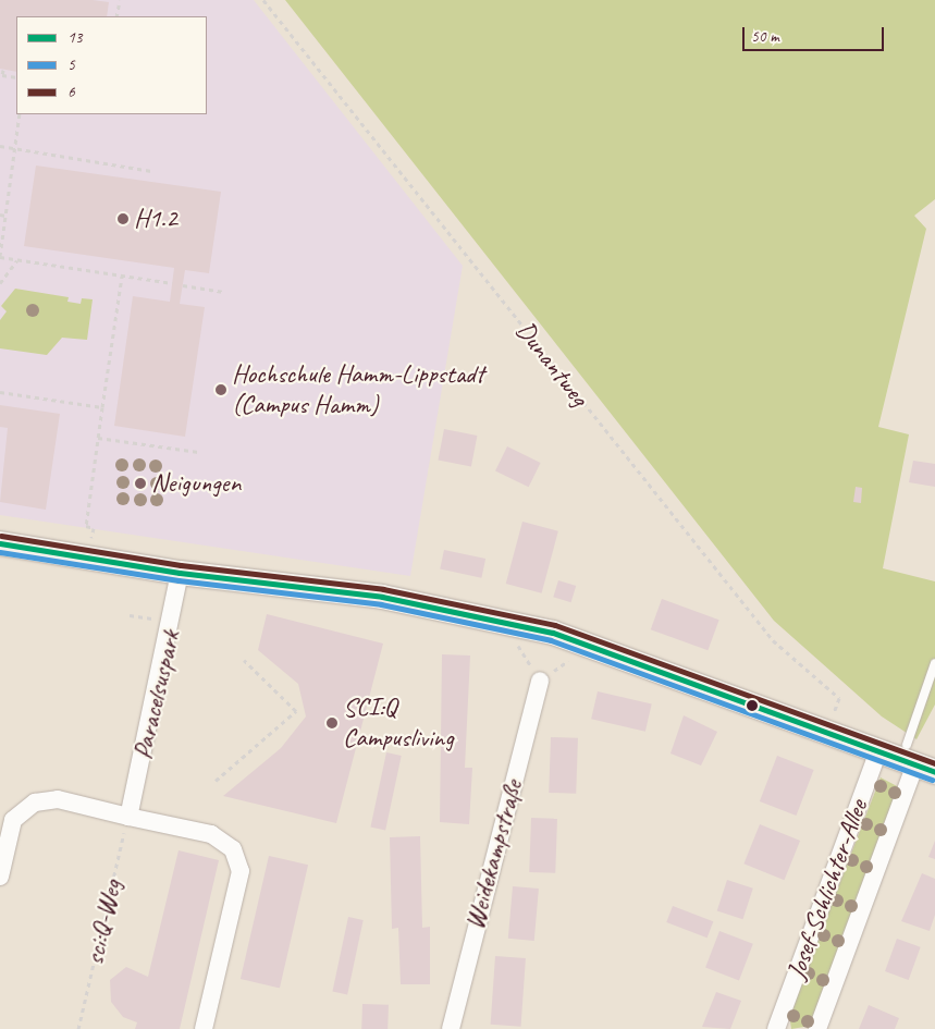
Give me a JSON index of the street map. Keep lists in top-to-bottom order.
{
  "streets": {
    "street": ["Paracelsuspark", "Weidekampstraße", "Josef-Schlichter-Allee"],
    "path": ["Dunantweg", "sci:Q-Weg"]
  },
  "crossings": [
    ["Paracelsuspark", "sci:Q-Weg"]
  ],
  "places": [
    "H1.2",
    "Hochschule Hamm-Lippstadt (Campus Hamm)",
    "Neigungen",
    "SCI:Q Campusliving"
  ],
  "lines": ["transit line 6", "transit line 13", "transit line 5"],
  "legend": ["13", "5", "6"],
  "scale_bar": "50 m"
}
